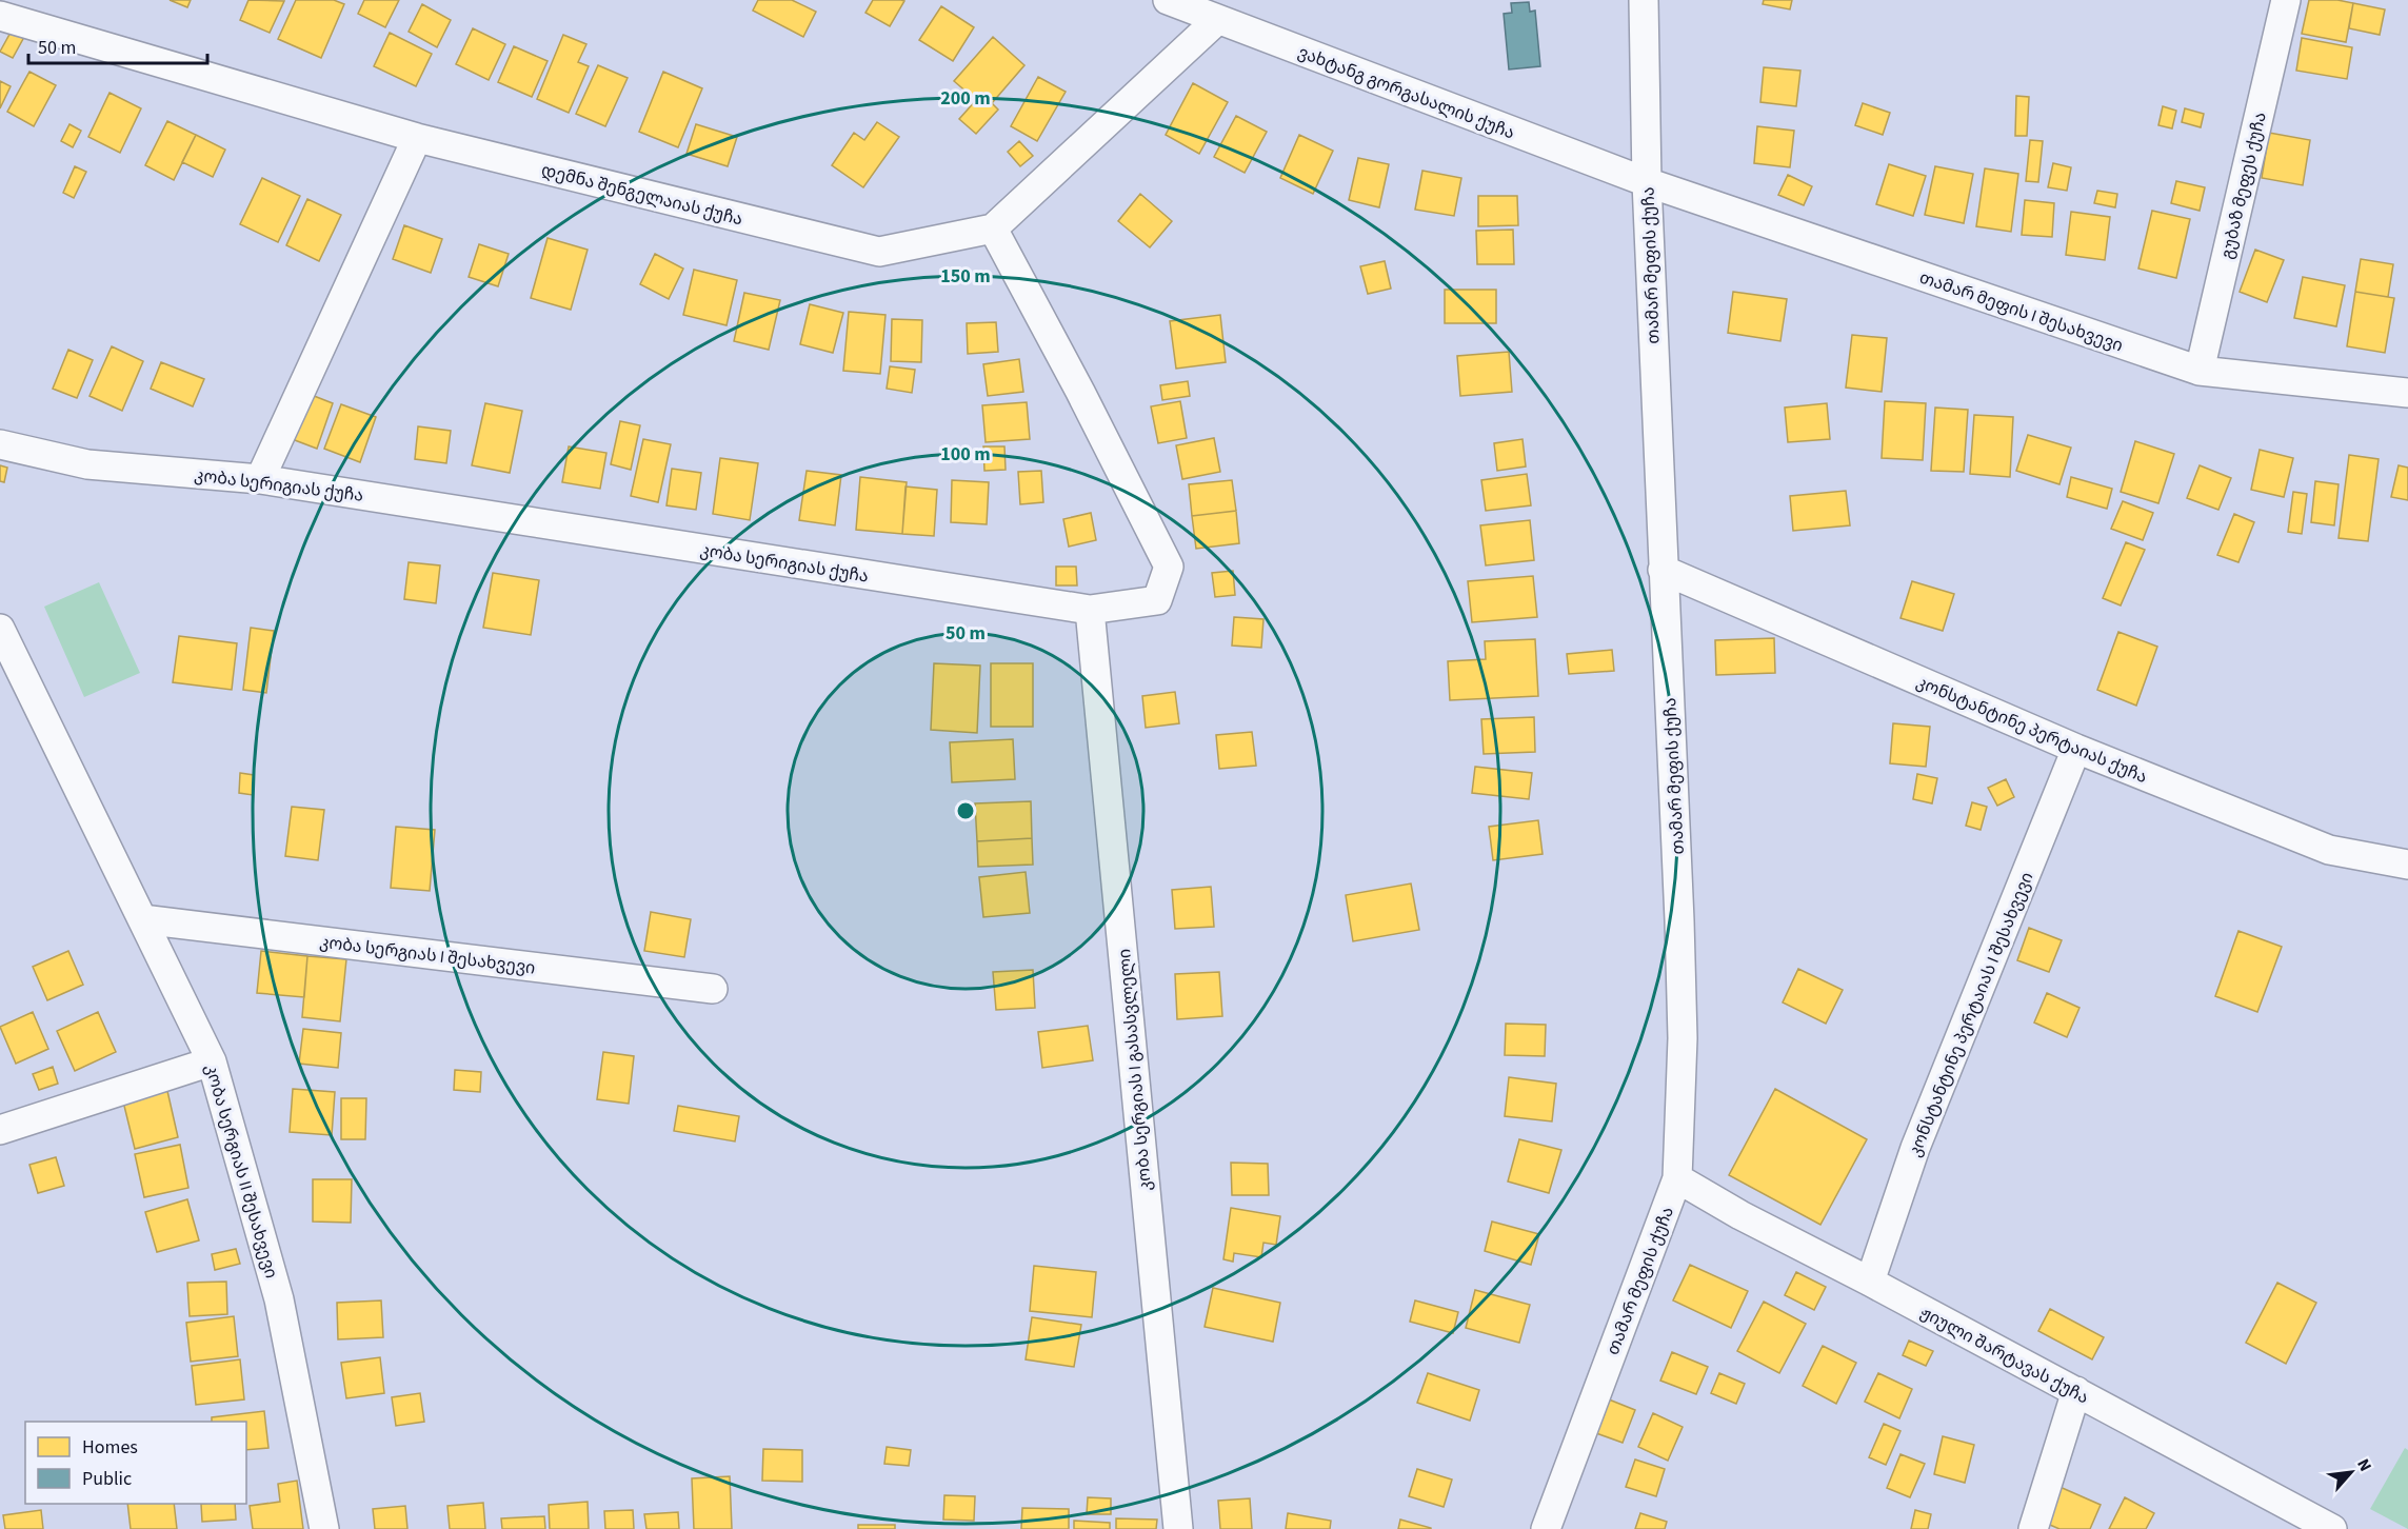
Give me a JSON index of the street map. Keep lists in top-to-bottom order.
{
  "streets": {
    "street": [
      "ვახტანგ გორგასალის ქუჩა",
      "გუბაზ მეფეს ქუჩა",
      "დემნა შენგელაიას ქუჩა",
      "თამარ მეფის ქუჩა",
      "თამარ მეფის I შესახვევი",
      "კობა სერიგიას ქუჩა",
      "კონსტანტინე პერტაიას ქუჩა",
      "კობა სერგიას I შესახვევი",
      "კონსტანტინე პერტაიას I შესახვევი",
      "კობა სერგიას I გასასვლელი",
      "კობა სერგიას II შესახვევი",
      "ჟიული შარტავას ქუჩა"
    ]
  },
  "crossings": [
    ["ვახტანგ გორგასალის ქუჩა", "თამარ მეფის ქუჩა"],
    ["ვახტანგ გორგასალის ქუჩა", "თამარ მეფის I შესახვევი"],
    ["გუბაზ მეფეს ქუჩა", "თამარ მეფის I შესახვევი"],
    ["დემნა შენგელაიას ქუჩა", "კობა სერიგიას ქუჩა"],
    ["თამარ მეფის ქუჩა", "თამარ მეფის I შესახვევი"],
    ["თამარ მეფის ქუჩა", "კონსტანტინე პერტაიას ქუჩა"],
    ["თამარ მეფის ქუჩა", "ჟიული შარტავას ქუჩა"],
    ["კობა სერიგიას ქუჩა", "კობა სერგიას I გასასვლელი"],
    ["კონსტანტინე პერტაიას ქუჩა", "კონსტანტინე პერტაიას I შესახვევი"],
    ["კობა სერგიას I შესახვევი", "კობა სერგიას II შესახვევი"],
    ["კონსტანტინე პერტაიას I შესახვევი", "ჟიული შარტავას ქუჩა"]
  ],
  "legend": ["Homes", "Public"],
  "scale_bar": "50 m",
  "north": "top right",
  "rings": [
    "200 m",
    "150 m",
    "100 m",
    "50 m"
  ]
}
